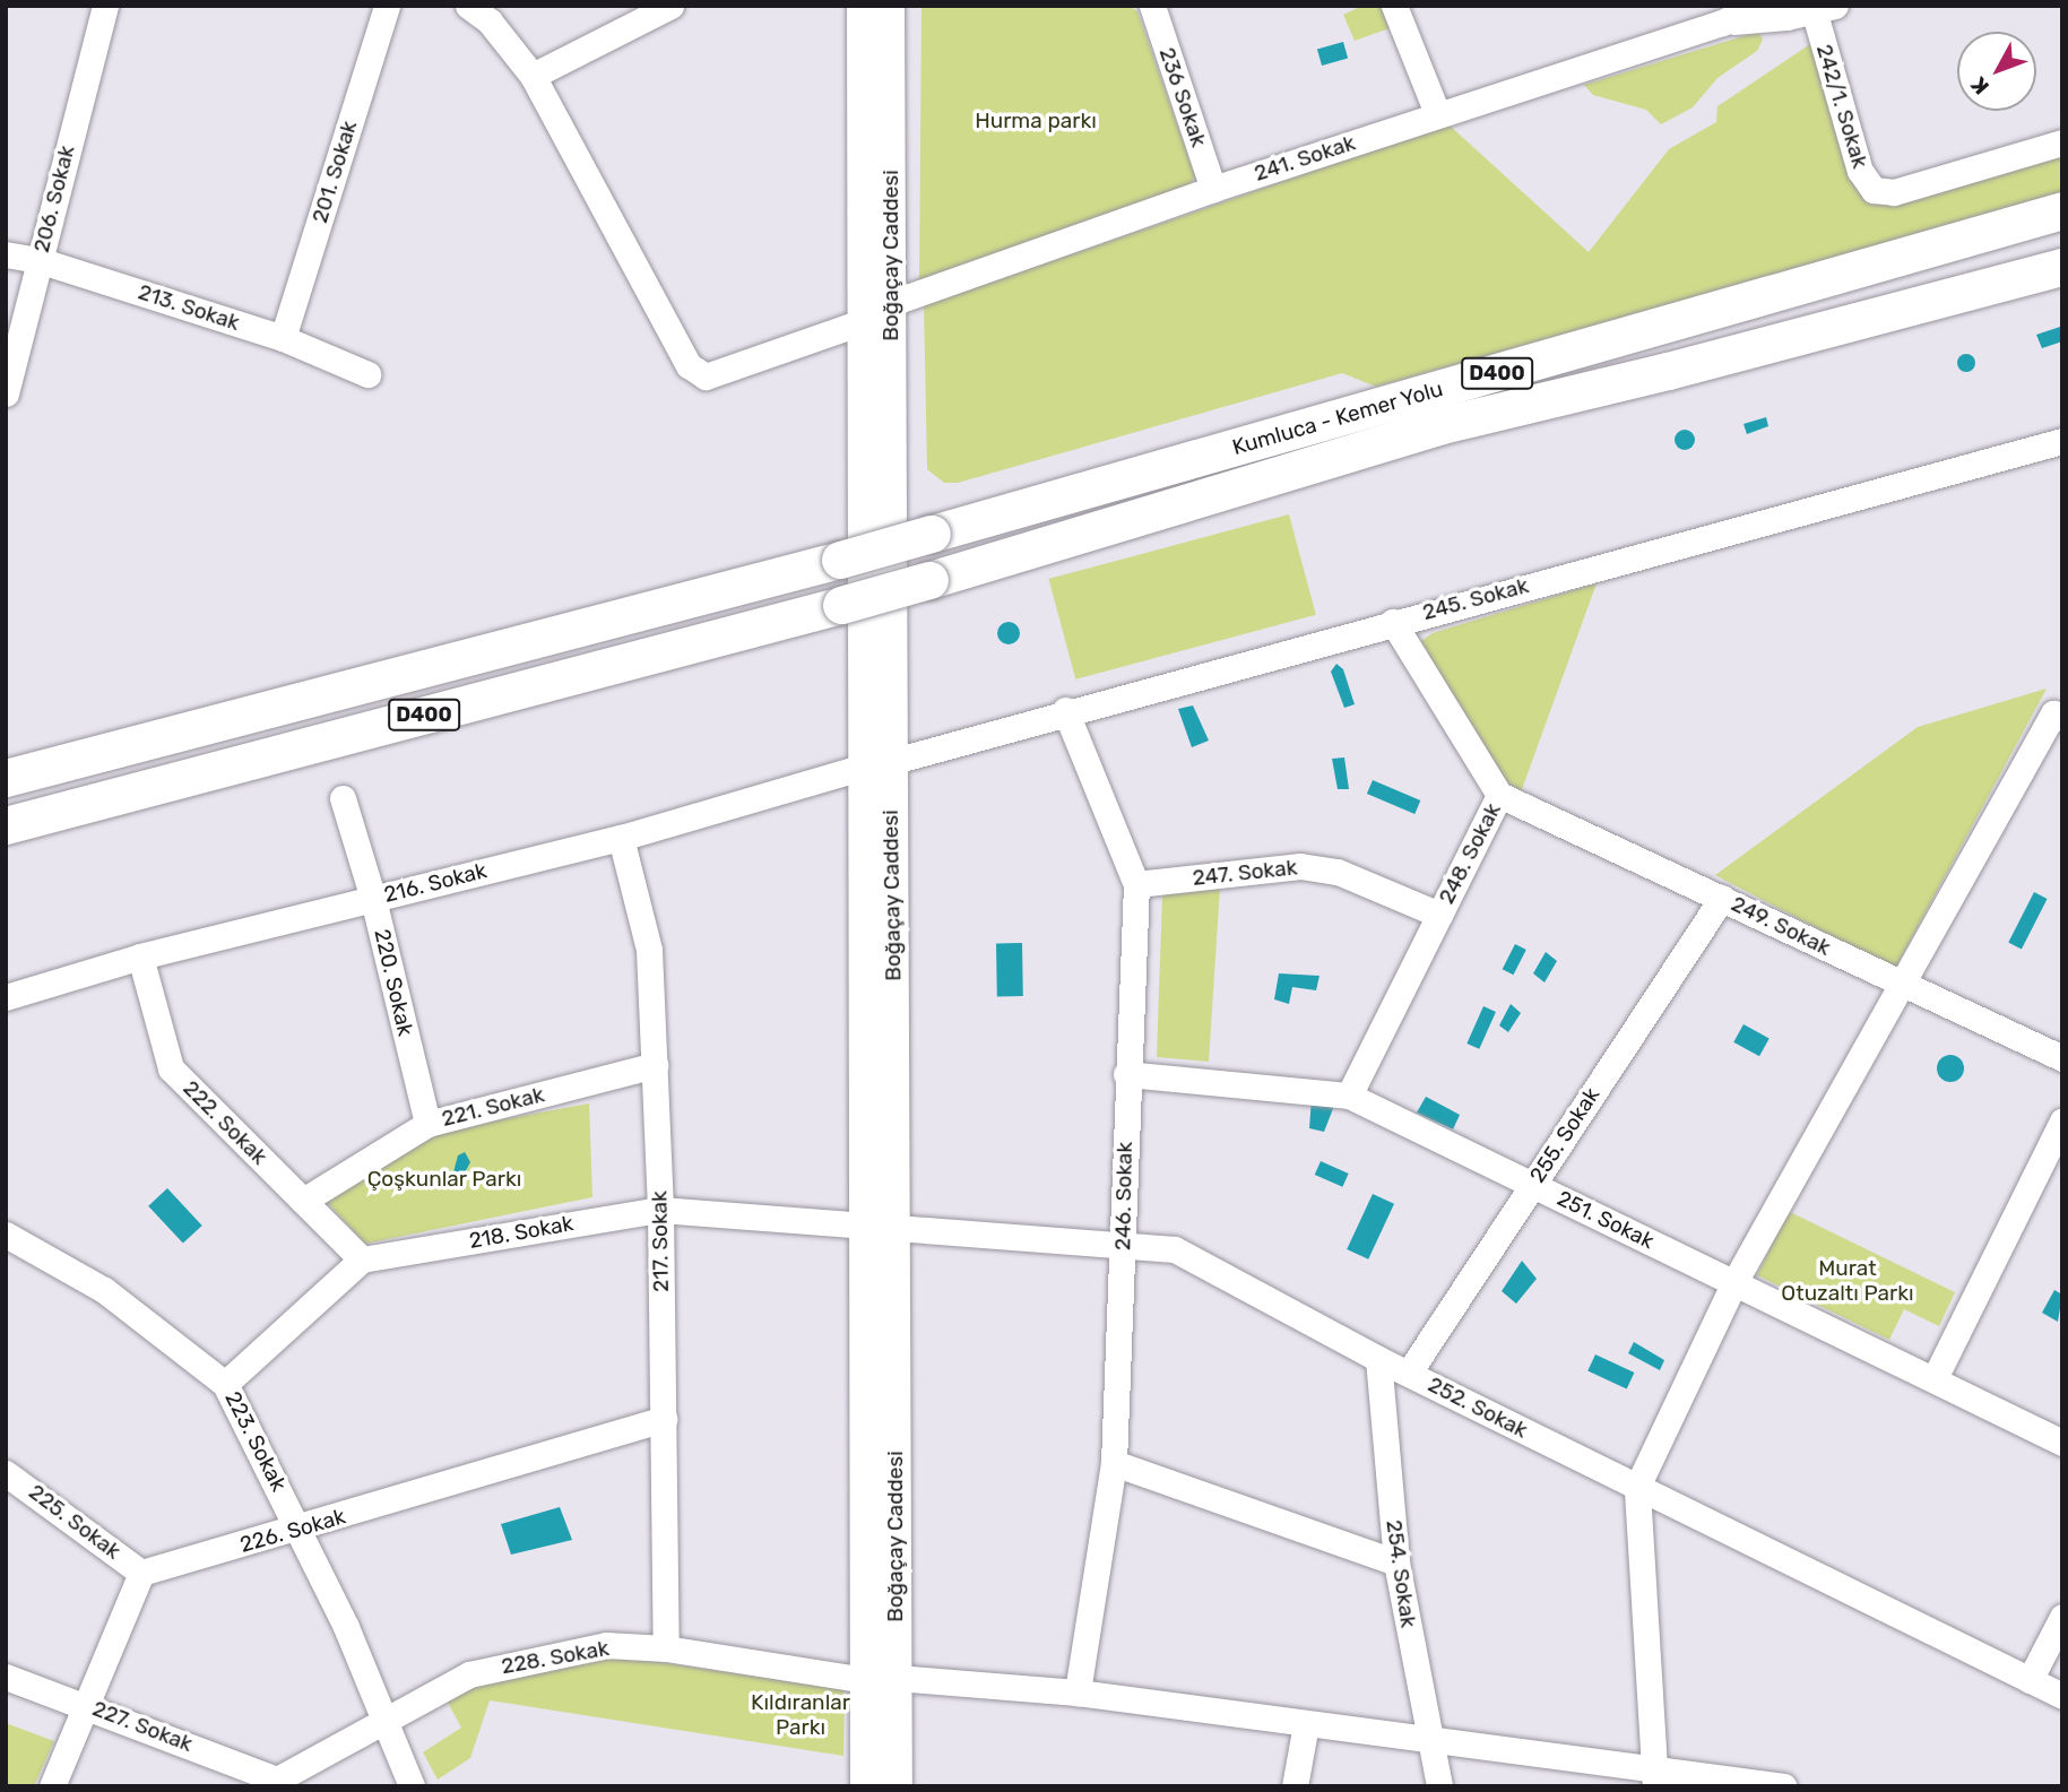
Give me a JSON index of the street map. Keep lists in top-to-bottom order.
{
  "streets": {
    "highway": ["D400", "Kumluca - Kemer Yolu"],
    "main road": ["Boğaçay Caddesi"],
    "street": [
      "236 Sokak",
      "242/1. Sokak",
      "241. Sokak",
      "201. Sokak",
      "206. Sokak",
      "213. Sokak",
      "245. Sokak",
      "248. Sokak",
      "247. Sokak",
      "216. Sokak",
      "249. Sokak",
      "220. Sokak",
      "221. Sokak",
      "222. Sokak",
      "255. Sokak",
      "246. Sokak",
      "251. Sokak",
      "218. Sokak",
      "217. Sokak",
      "252. Sokak",
      "223. Sokak",
      "225. Sokak",
      "226. Sokak",
      "254. Sokak",
      "228. Sokak",
      "227. Sokak"
    ]
  },
  "crossings": [
    ["236 Sokak", "241. Sokak"],
    ["242/1. Sokak", "241. Sokak"],
    ["241. Sokak", "Boğaçay Caddesi"],
    ["201. Sokak", "213. Sokak"],
    ["206. Sokak", "213. Sokak"],
    ["Boğaçay Caddesi", "245. Sokak"],
    ["Boğaçay Caddesi", "216. Sokak"],
    ["Boğaçay Caddesi", "218. Sokak"],
    ["Boğaçay Caddesi", "252. Sokak"],
    ["Boğaçay Caddesi", "228. Sokak"],
    ["245. Sokak", "248. Sokak"],
    ["245. Sokak", "216. Sokak"],
    ["245. Sokak", "246. Sokak"],
    ["248. Sokak", "247. Sokak"],
    ["248. Sokak", "249. Sokak"],
    ["248. Sokak", "251. Sokak"],
    ["247. Sokak", "246. Sokak"],
    ["216. Sokak", "220. Sokak"],
    ["216. Sokak", "222. Sokak"],
    ["216. Sokak", "217. Sokak"],
    ["249. Sokak", "255. Sokak"],
    ["220. Sokak", "221. Sokak"],
    ["221. Sokak", "222. Sokak"],
    ["221. Sokak", "217. Sokak"],
    ["222. Sokak", "218. Sokak"],
    ["255. Sokak", "251. Sokak"],
    ["255. Sokak", "252. Sokak"],
    ["246. Sokak", "251. Sokak"],
    ["246. Sokak", "252. Sokak"],
    ["246. Sokak", "228. Sokak"],
    ["218. Sokak", "217. Sokak"],
    ["218. Sokak", "252. Sokak"],
    ["217. Sokak", "226. Sokak"],
    ["217. Sokak", "228. Sokak"],
    ["252. Sokak", "254. Sokak"],
    ["223. Sokak", "226. Sokak"],
    ["223. Sokak", "228. Sokak"],
    ["225. Sokak", "226. Sokak"],
    ["254. Sokak", "228. Sokak"],
    ["228. Sokak", "227. Sokak"]
  ],
  "parks": [
    "Hurma parkı",
    "Çoşkunlar Parkı",
    "Murat Otuzaltı Parkı",
    "Kıldıranlar Parkı"
  ],
  "north": "bottom left"
}
